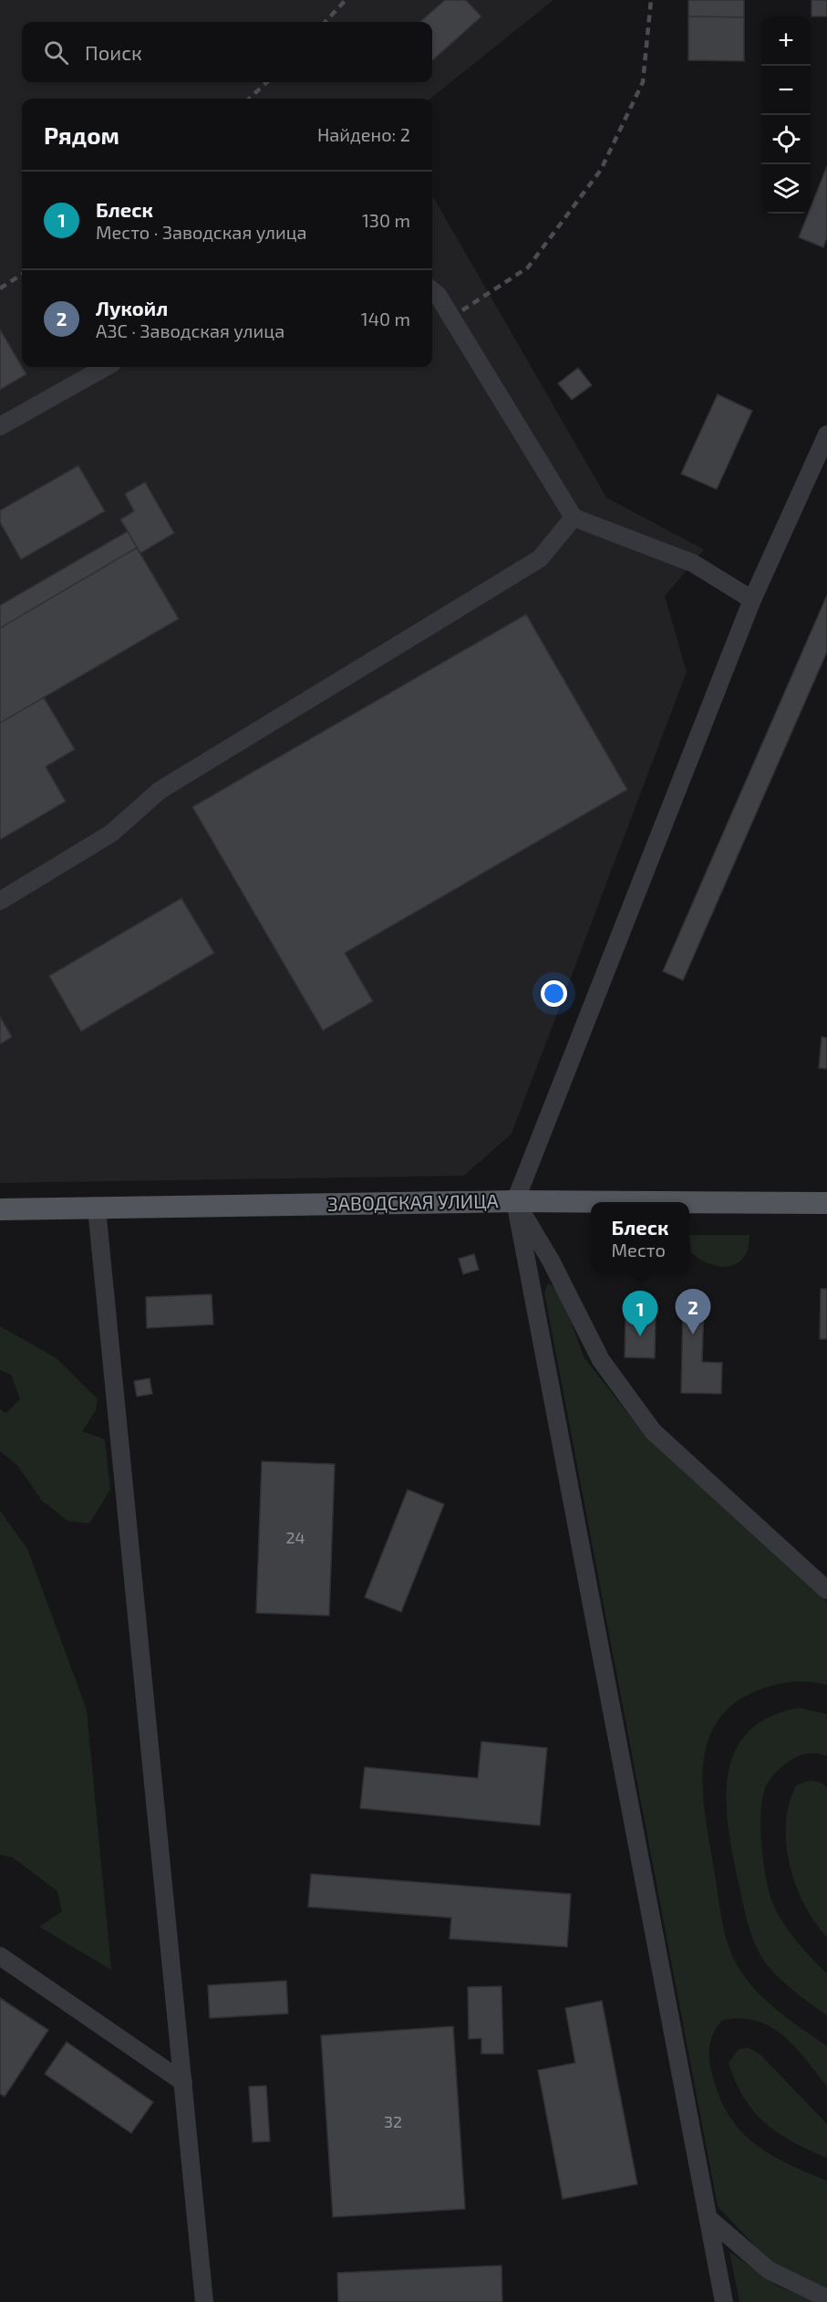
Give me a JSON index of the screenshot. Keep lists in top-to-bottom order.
{
  "streets": {
    "main road": ["ЗАВОДСКАЯ УЛИЦА"]
  },
  "house_numbers": ["24", "32"],
  "page": {
    "map_buttons": ["+", "−"],
    "search": "Поиск",
    "heading": ["Рядом", "Найдено: 2"],
    "list": [
      {
        "mark": "1",
        "name": "Блеск",
        "note": "Место · Заводская улица",
        "value": "130 m"
      },
      {
        "mark": "2",
        "name": "Лукойл",
        "note": "АЗС · Заводская улица",
        "value": "140 m"
      }
    ],
    "popup": ["Блеск", "Место"],
    "pins": ["2", "1"]
  }
}
